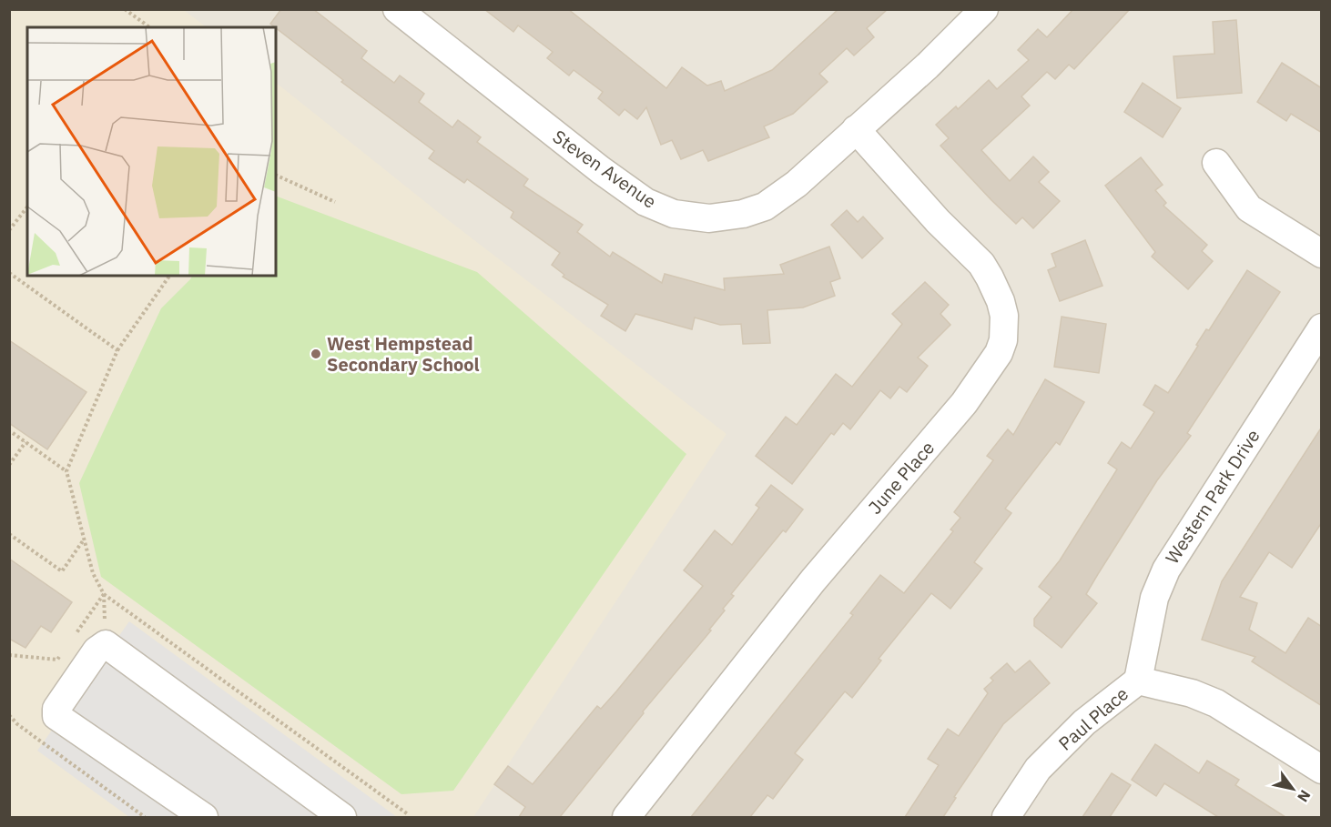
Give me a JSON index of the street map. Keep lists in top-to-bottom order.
{
  "streets": {
    "street": [
      "Steven Avenue",
      "June Place",
      "Western Park Drive",
      "Paul Place"
    ]
  },
  "crossings": [
    ["Steven Avenue", "June Place"],
    ["Western Park Drive", "Paul Place"]
  ],
  "places": ["West Hempstead Secondary School"],
  "north": "bottom right"
}
